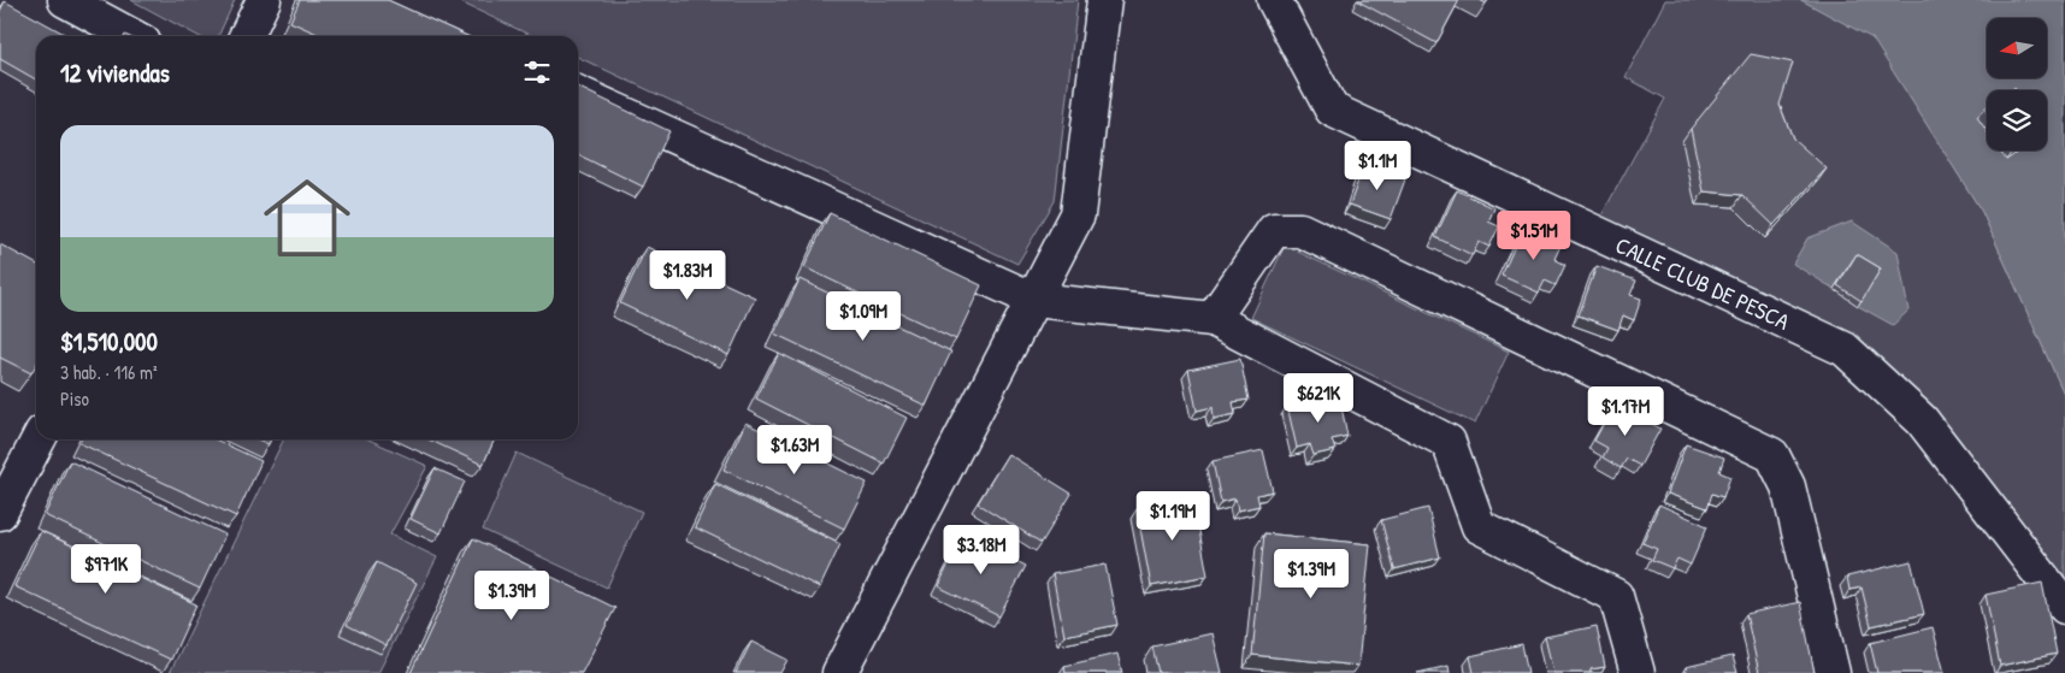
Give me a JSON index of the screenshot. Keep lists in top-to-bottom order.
{
  "streets": {
    "lane": ["CALLE CLUB DE PESCA"]
  },
  "north": "left",
  "page": {
    "heading": "12 viviendas",
    "list": [
      {
        "name": "$1,510,000",
        "note": "3 hab. · 116 m² · Piso"
      }
    ],
    "price": [
      "$1.1M",
      "$1.51M",
      "$1.83M",
      "$1.09M",
      "$621K",
      "$1.17M",
      "$1.63M",
      "$1.19M",
      "$3.18M",
      "$971K",
      "$1.39M",
      "$1.39M"
    ]
  }
}
